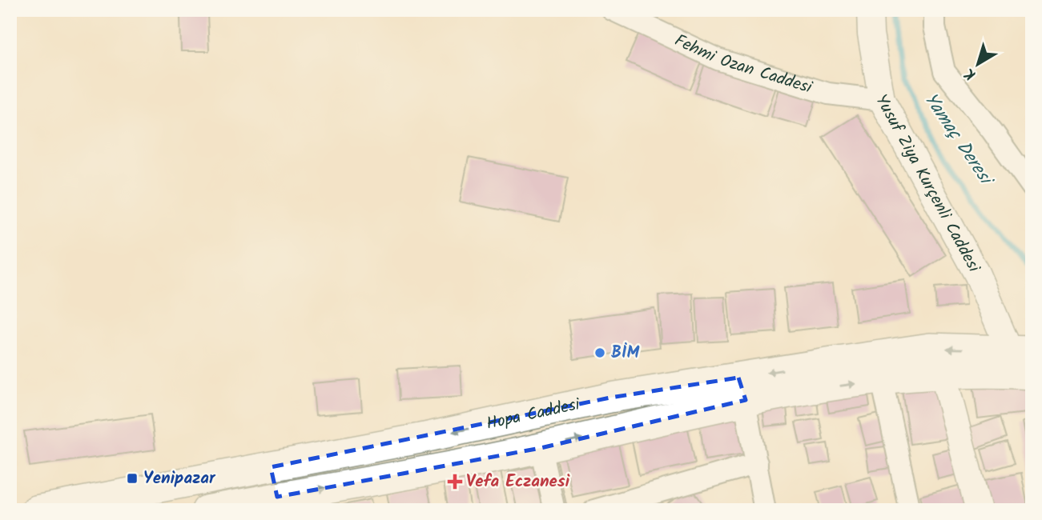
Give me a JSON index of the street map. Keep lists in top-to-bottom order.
{
  "streets": {
    "main road": ["Hopa Caddesi"],
    "street": ["Fehmi Ozan Caddesi", "Yusuf Ziya Kurçenli Caddesi"]
  },
  "crossings": [
    ["Fehmi Ozan Caddesi", "Yusuf Ziya Kurçenli Caddesi"],
    ["Yusuf Ziya Kurçenli Caddesi", "Hopa Caddesi"]
  ],
  "water": ["Yamaç Deresi"],
  "places": {
    "other": ["BİM"],
    "transit": ["Yenipazar"],
    "health": ["Vefa Eczanesi"]
  },
  "north": "bottom left"
}
